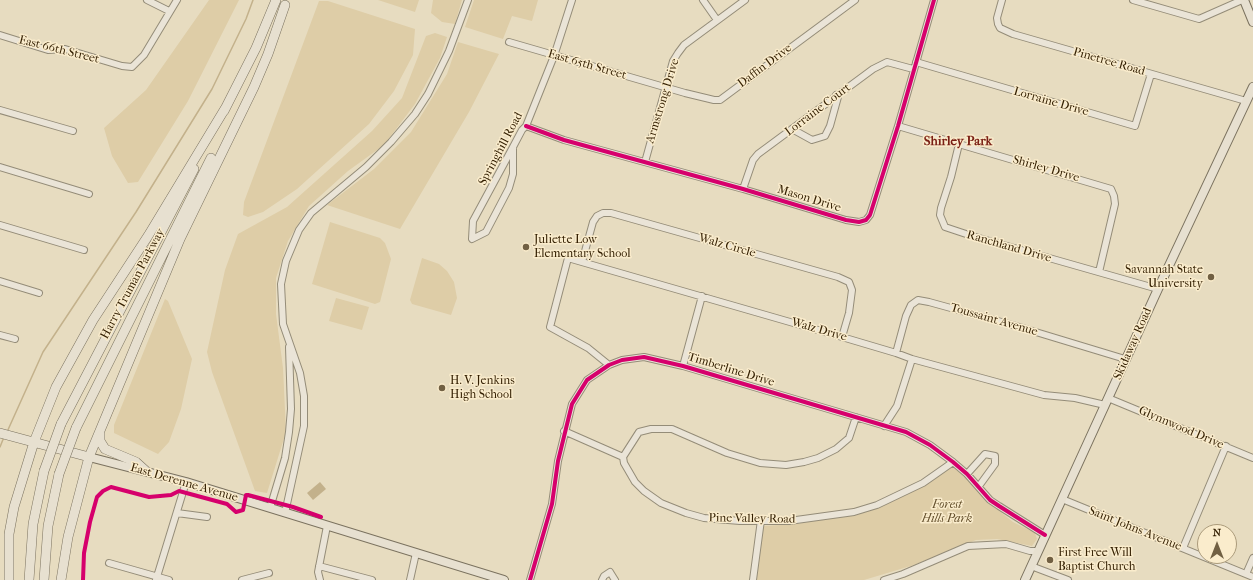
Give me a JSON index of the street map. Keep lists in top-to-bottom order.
{
  "streets": {
    "highway": ["Harry Truman Parkway", "East Derenne Avenue"],
    "main road": ["Skidaway Road"],
    "street": [
      "East 66th Street",
      "Pinetree Road",
      "East 65th Street",
      "Daffin Drive",
      "Armstrong Drive",
      "Lorraine Drive",
      "Lorraine Court",
      "Springhill Road",
      "Shirley Drive",
      "Mason Drive",
      "Walz Circle",
      "Ranchland Drive",
      "Toussaint Avenue",
      "Walz Drive",
      "Timberline Drive",
      "Glynnwood Drive",
      "Pine Valley Road",
      "Saint Johns Avenue"
    ]
  },
  "crossings": [
    ["Pinetree Road", "Lorraine Drive"],
    ["Pinetree Road", "Skidaway Road"],
    ["East 65th Street", "Daffin Drive"],
    ["East 65th Street", "Armstrong Drive"],
    ["East 65th Street", "Springhill Road"],
    ["Daffin Drive", "Armstrong Drive"],
    ["Armstrong Drive", "Mason Drive"],
    ["Lorraine Drive", "Mason Drive"],
    ["Lorraine Court", "Mason Drive"],
    ["Springhill Road", "Mason Drive"],
    ["Shirley Drive", "Mason Drive"],
    ["Shirley Drive", "Ranchland Drive"],
    ["Walz Circle", "Walz Drive"],
    ["Ranchland Drive", "Skidaway Road"],
    ["Toussaint Avenue", "Walz Drive"],
    ["Toussaint Avenue", "Skidaway Road"],
    ["Walz Drive", "Skidaway Road"],
    ["Walz Drive", "Timberline Drive"],
    ["Walz Drive", "Glynnwood Drive"],
    ["Skidaway Road", "Timberline Drive"],
    ["Skidaway Road", "Glynnwood Drive"],
    ["Skidaway Road", "Saint Johns Avenue"],
    ["Timberline Drive", "Pine Valley Road"]
  ],
  "districts": ["Shirley Park"],
  "parks": ["Forest Hills Park"],
  "places": [
    "Juliette Low Elementary School",
    "Savannah State University",
    "H. V. Jenkins High School",
    "First Free Will Baptist Church"
  ],
  "north": "top"
}
